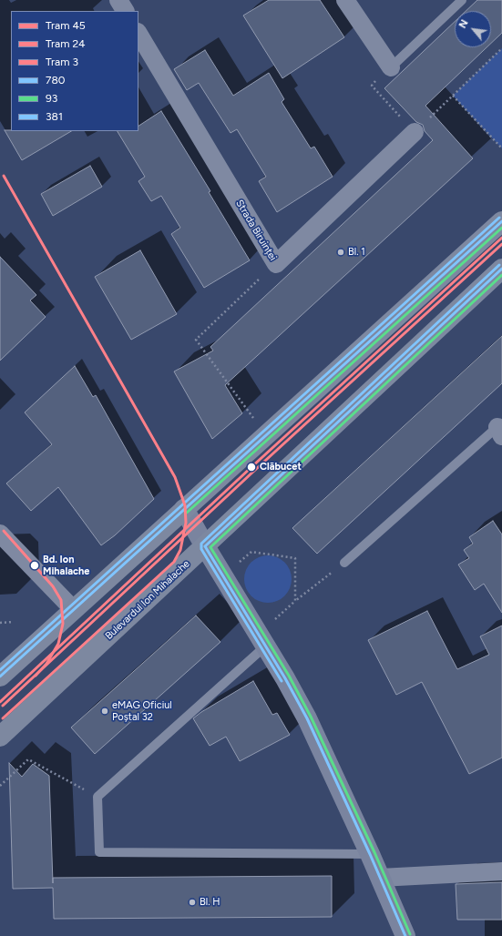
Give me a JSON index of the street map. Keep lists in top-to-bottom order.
{
  "streets": {
    "main road": ["Bulevardul Ion Mihalache"],
    "street": ["Strada Biruinței"]
  },
  "places": [
    "Bl. 1",
    "Clăbucet",
    "Bd. Ion Mihalache",
    "eMAG Oficiul Poștal 32",
    "Bl. H"
  ],
  "lines": [
    "tram line 3",
    "transit line 381",
    "transit line 780",
    "transit line 93",
    "tram line 45",
    "tram line 24"
  ],
  "legend": [
    "Tram 45",
    "Tram 24",
    "Tram 3",
    "780",
    "93",
    "381"
  ],
  "north": "top left"
}
